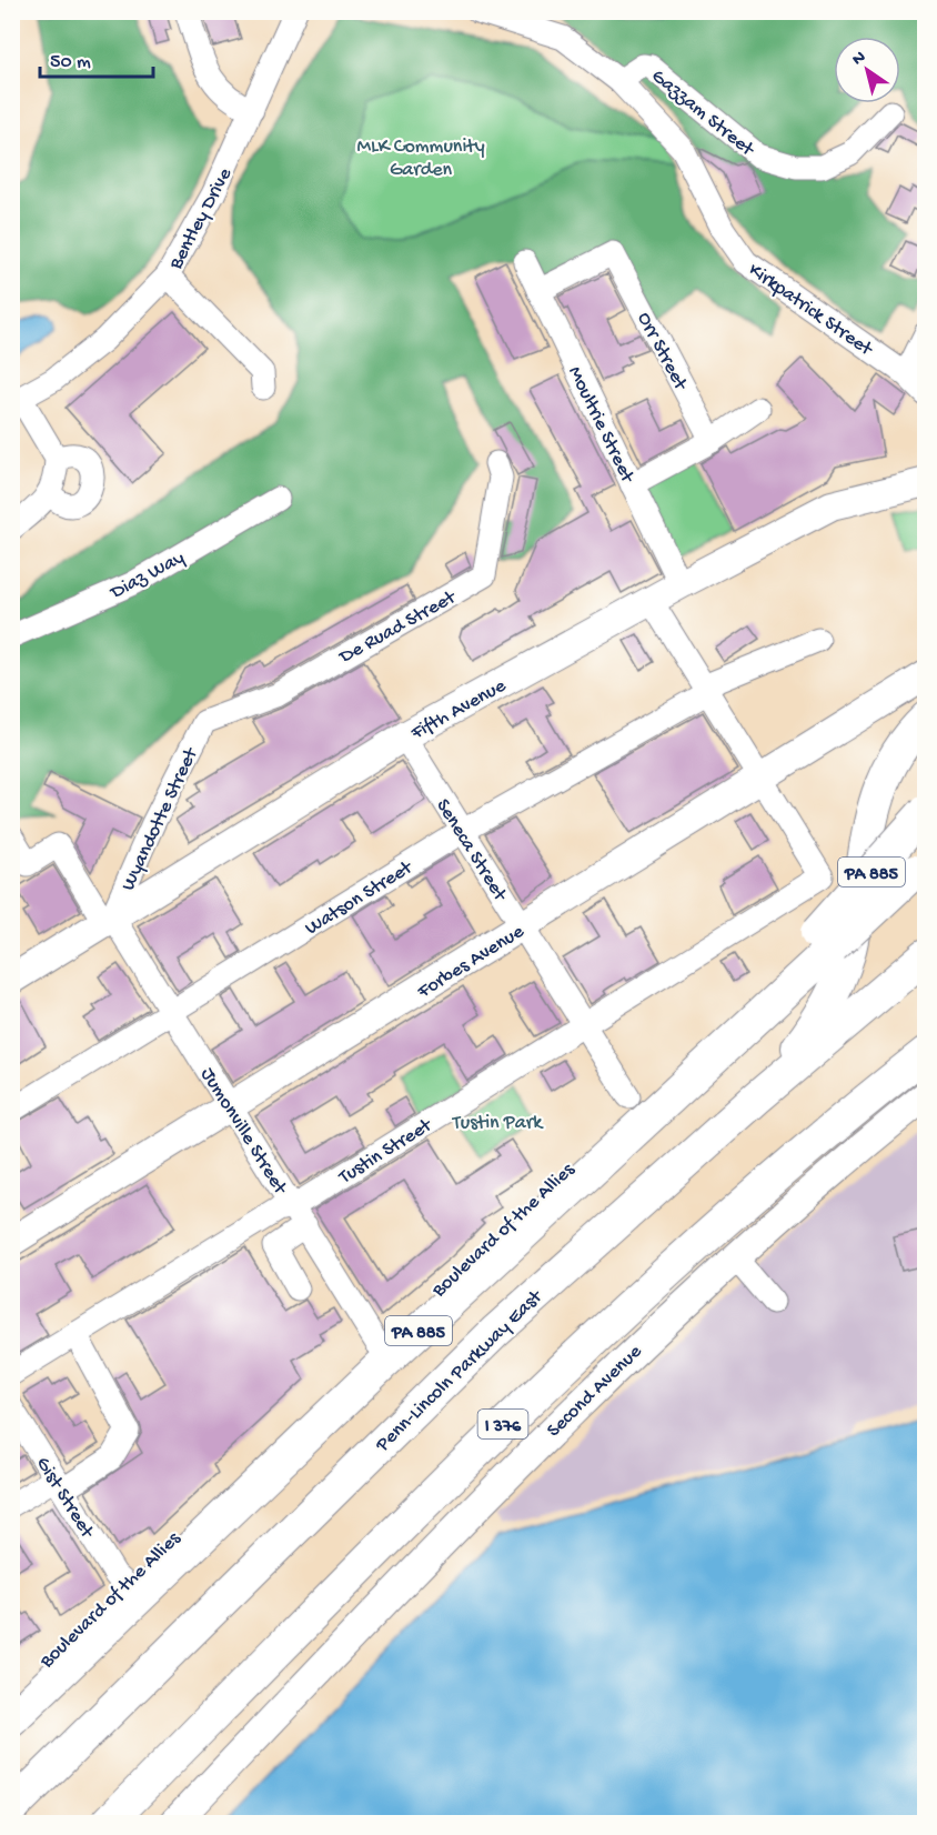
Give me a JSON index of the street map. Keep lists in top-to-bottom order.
{
  "streets": {
    "highway": [
      "PA 885",
      "Boulevard of the Allies",
      "Penn-Lincoln Parkway East",
      "I 376"
    ],
    "main road": ["Fifth Avenue", "Forbes Avenue", "Second Avenue"],
    "street": [
      "Gazzam Street",
      "Bentley Drive",
      "Kirkpatrick Street",
      "Orr Street",
      "Moultrie Street",
      "Diaz Way",
      "De Ruad Street",
      "Wyandotte Street",
      "Seneca Street",
      "Watson Street",
      "Jumonville Street",
      "Tustin Street",
      "Gist Street"
    ]
  },
  "crossings": [
    ["Gazzam Street", "Kirkpatrick Street"],
    ["Orr Street", "Moultrie Street"],
    ["Moultrie Street", "Fifth Avenue"],
    ["De Ruad Street", "Wyandotte Street"],
    ["Fifth Avenue", "Wyandotte Street"],
    ["Fifth Avenue", "Seneca Street"],
    ["Fifth Avenue", "Jumonville Street"],
    ["Wyandotte Street", "Jumonville Street"],
    ["Seneca Street", "Watson Street"],
    ["Seneca Street", "Forbes Avenue"],
    ["Seneca Street", "Tustin Street"],
    ["Watson Street", "Jumonville Street"],
    ["Forbes Avenue", "Jumonville Street"],
    ["Forbes Avenue", "Tustin Street"],
    ["Jumonville Street", "Tustin Street"],
    ["Jumonville Street", "Boulevard of the Allies"],
    ["Boulevard of the Allies", "Gist Street"]
  ],
  "parks": ["MLK Community Garden", "Tustin Park"],
  "scale_bar": "50 m",
  "north": "top left"
}
